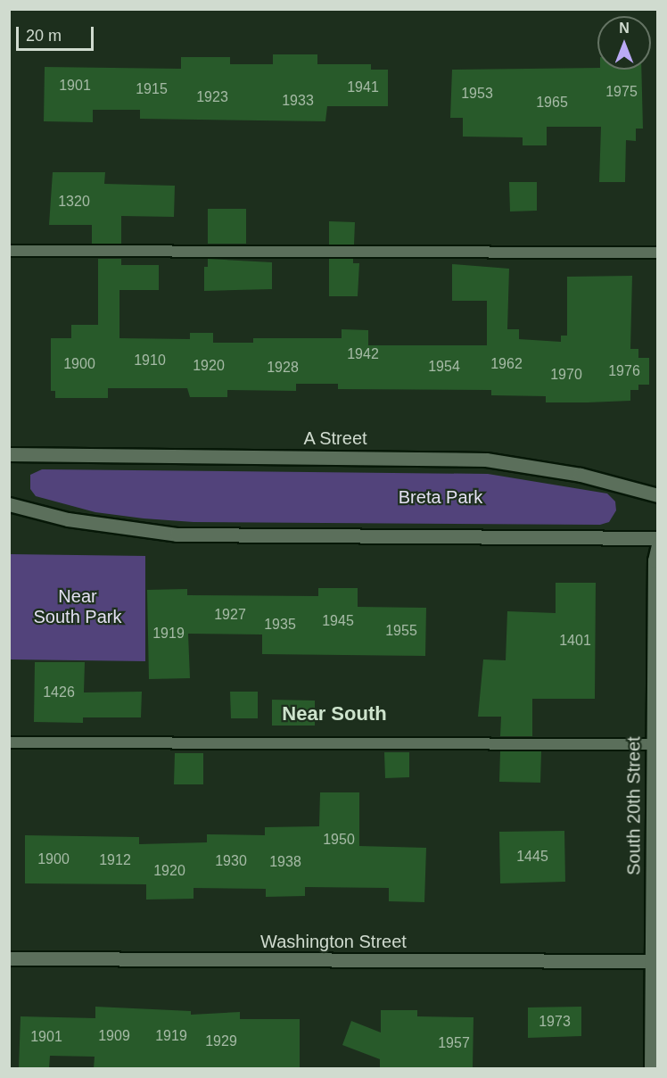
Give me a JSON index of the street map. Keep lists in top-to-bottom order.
{
  "streets": {
    "main road": ["A Street", "South 20th Street", "Washington Street"]
  },
  "crossings": [
    ["South 20th Street", "Washington Street"]
  ],
  "districts": ["Near South"],
  "parks": ["Breta Park", "Near South Park"],
  "house_numbers": [
    "1901",
    "1941",
    "1915",
    "1975",
    "1953",
    "1923",
    "1933",
    "1965",
    "1320",
    "1942",
    "1910",
    "1900",
    "1962",
    "1920",
    "1954",
    "1928",
    "1976",
    "1970",
    "1927",
    "1945",
    "1935",
    "1955",
    "1919",
    "1401",
    "1426",
    "1950",
    "1445",
    "1900",
    "1912",
    "1930",
    "1938",
    "1920",
    "1973",
    "1909",
    "1919",
    "1901",
    "1929",
    "1957"
  ],
  "scale_bar": "20 m",
  "north": "top"
}
